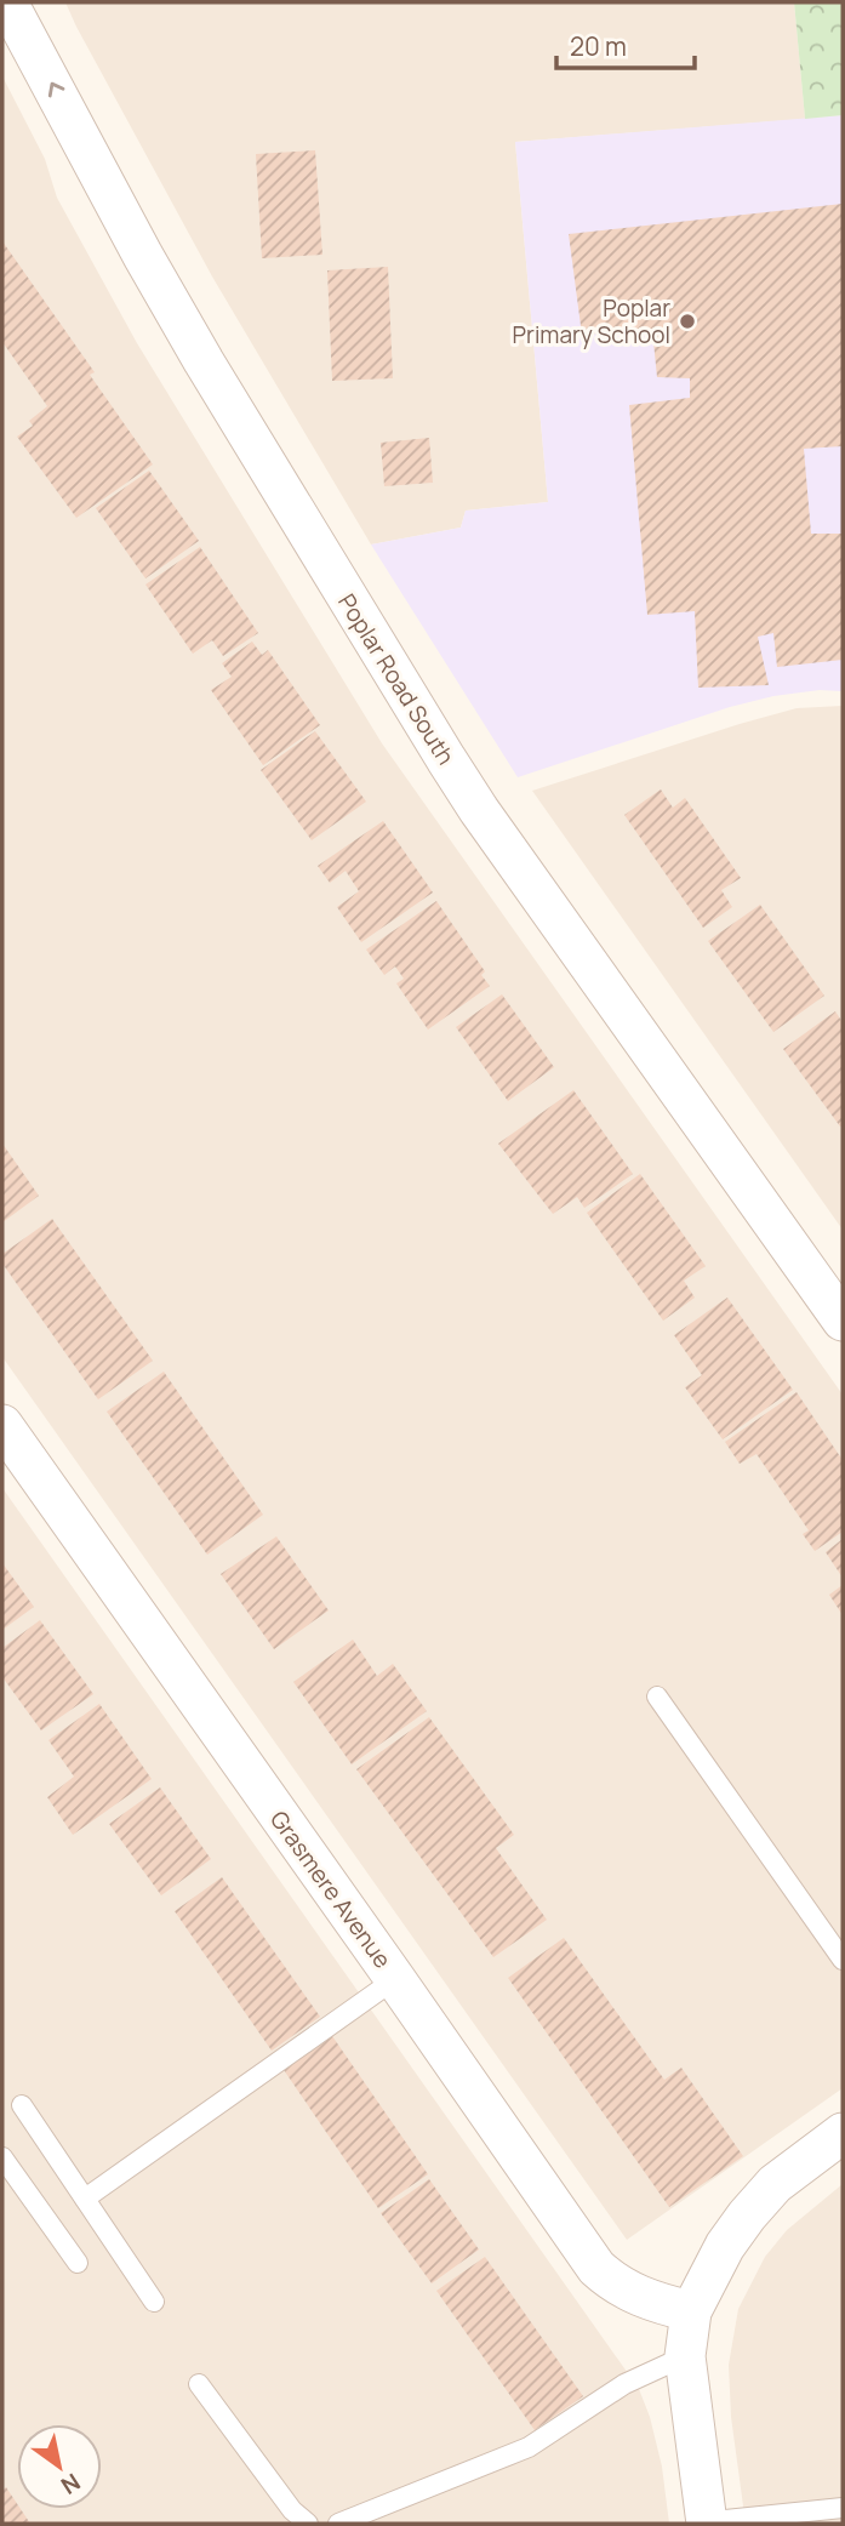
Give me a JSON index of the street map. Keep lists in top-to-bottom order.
{
  "streets": {
    "street": ["Poplar Road South", "Grasmere Avenue"]
  },
  "one_way": ["Poplar Road South"],
  "places": ["Poplar Primary School"],
  "scale_bar": "20 m",
  "north": "bottom right"
}
